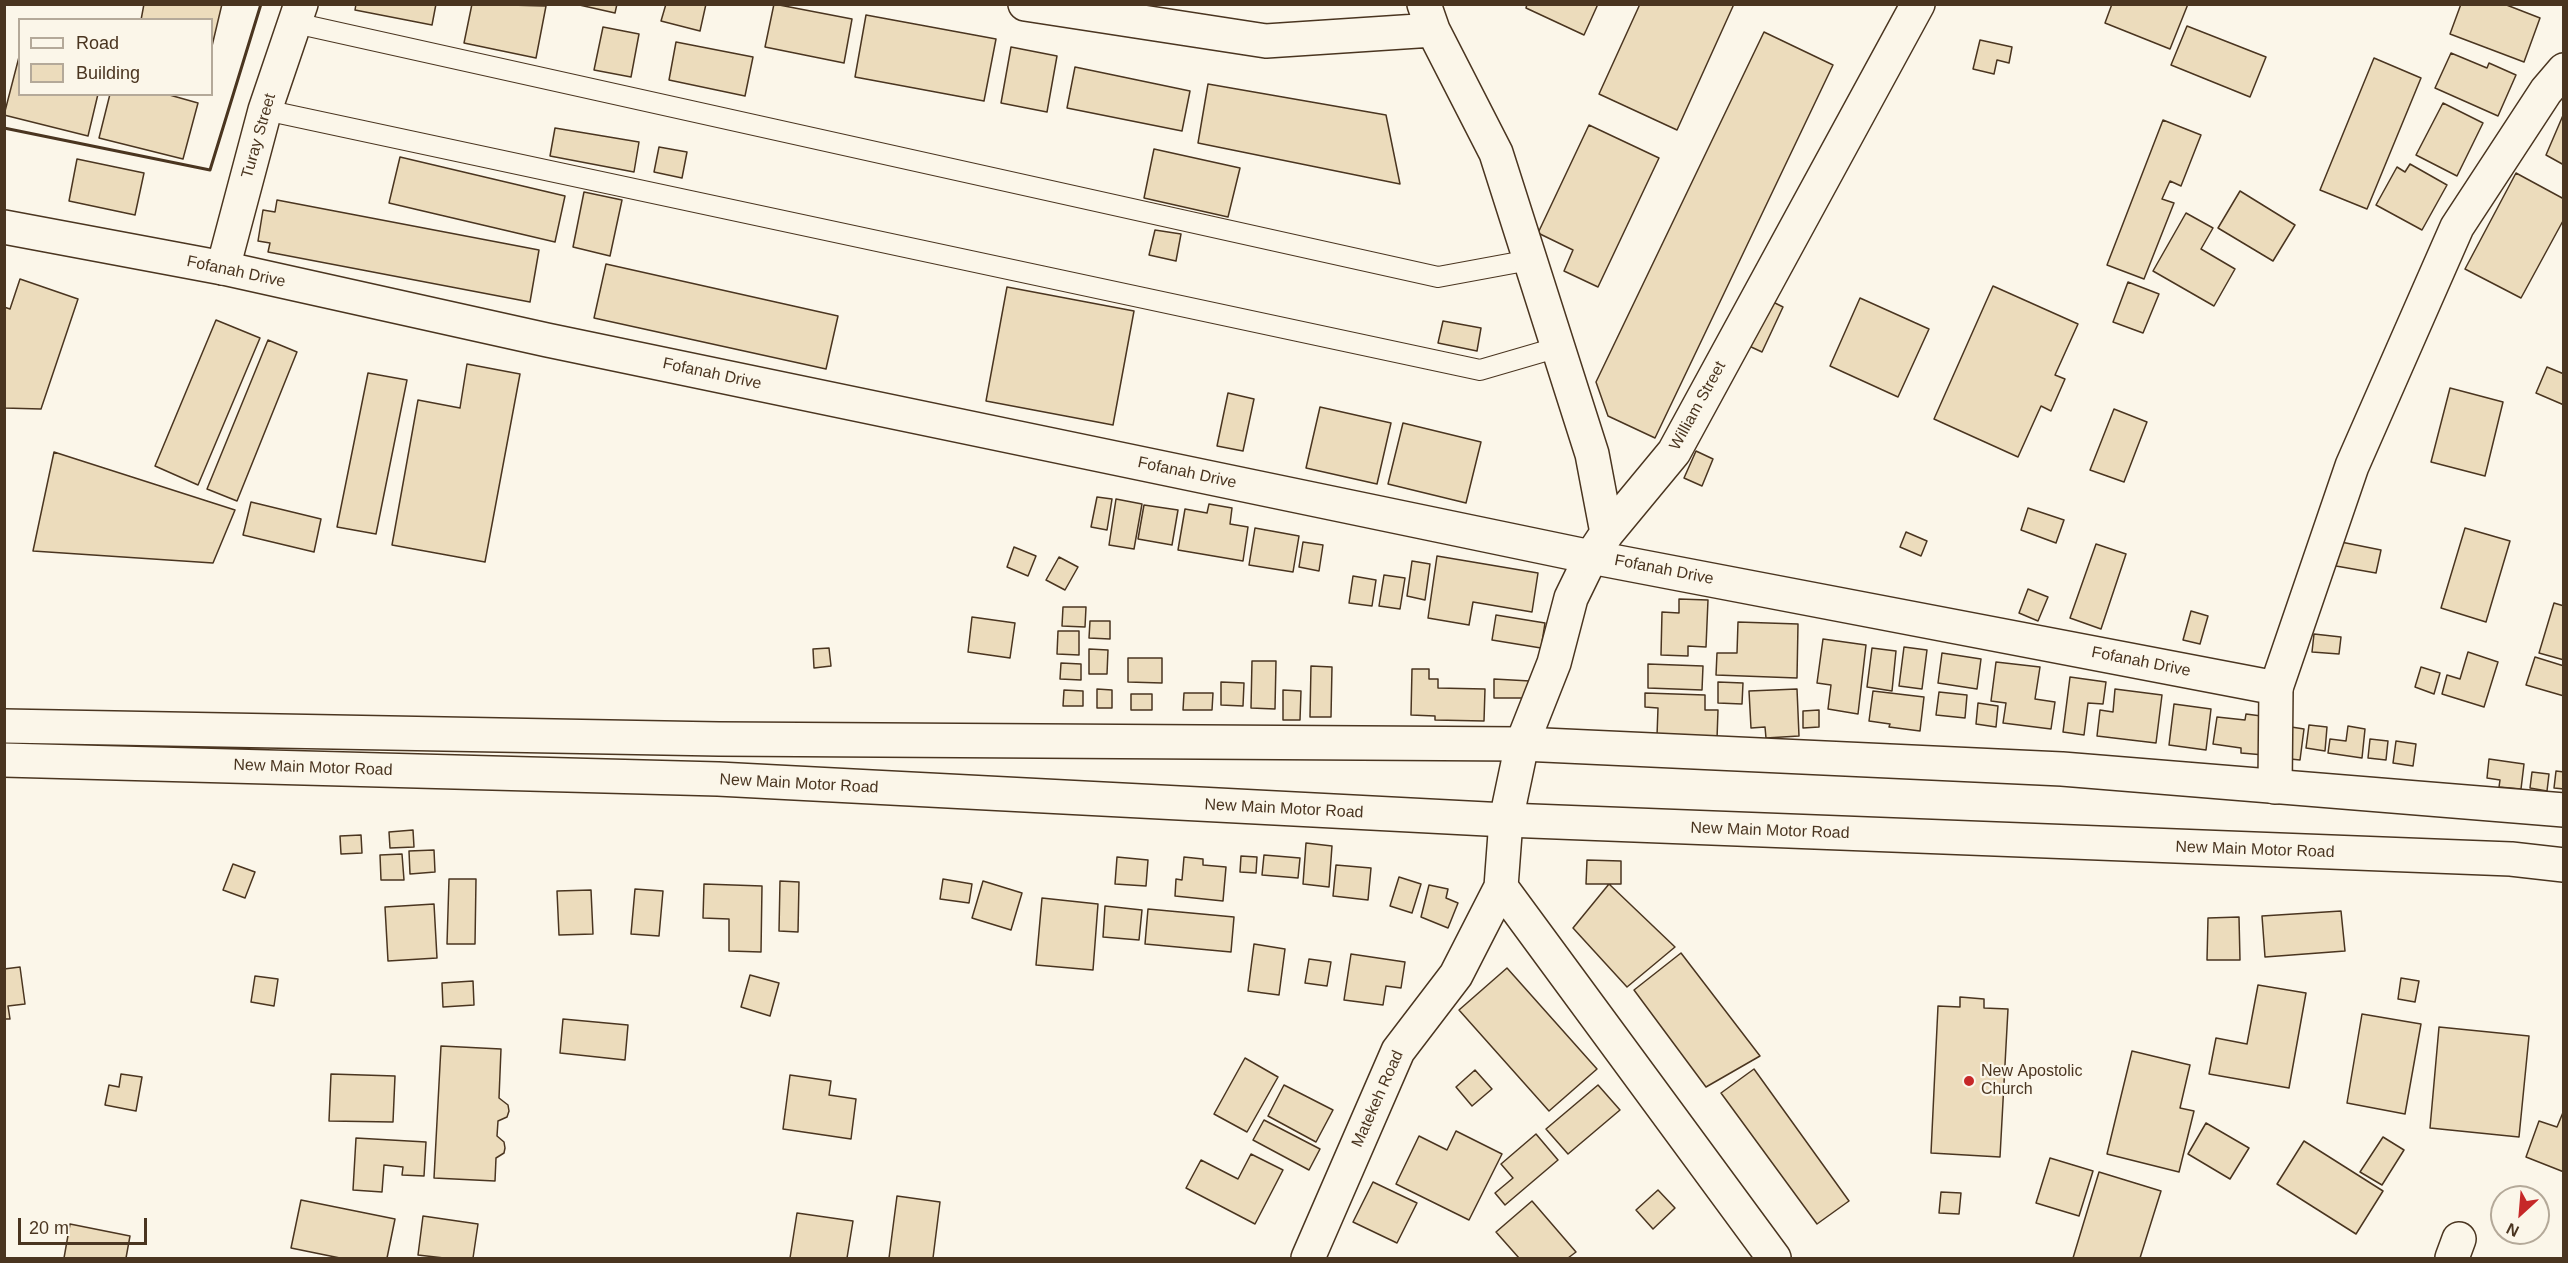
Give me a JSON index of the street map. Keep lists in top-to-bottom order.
{
  "streets": {
    "main road": [
      "Turay Street",
      "Fofanah Drive",
      "William Street",
      "New Main Motor Road",
      "Matekeh Road"
    ]
  },
  "crossings": [
    ["Turay Street", "Fofanah Drive"],
    ["Fofanah Drive", "William Street"],
    ["William Street", "New Main Motor Road"],
    ["William Street", "Matekeh Road"]
  ],
  "places": ["New Apostolic Church"],
  "legend": ["Road", "Building"],
  "scale_bar": "20 m",
  "north": "bottom left"
}
